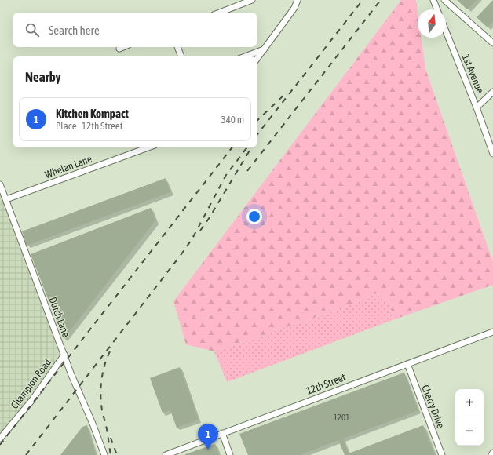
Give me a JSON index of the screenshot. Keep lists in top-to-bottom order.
{
  "streets": {
    "street": [
      "1st Avenue",
      "Whelan Lane",
      "Dutch Lane",
      "Champion Road",
      "12th Street",
      "Cherry Drive"
    ]
  },
  "crossings": [
    ["Whelan Lane", "Dutch Lane"],
    ["Dutch Lane", "Champion Road"],
    ["12th Street", "Cherry Drive"]
  ],
  "house_numbers": ["1201"],
  "north": "top",
  "page": {
    "search": "Search here",
    "heading": "Nearby",
    "list": [
      {
        "mark": "1",
        "name": "Kitchen Kompact",
        "note": "Place · 12th Street",
        "value": "340 m"
      }
    ],
    "map_buttons": ["+", "−"],
    "pins": "1"
  }
}
